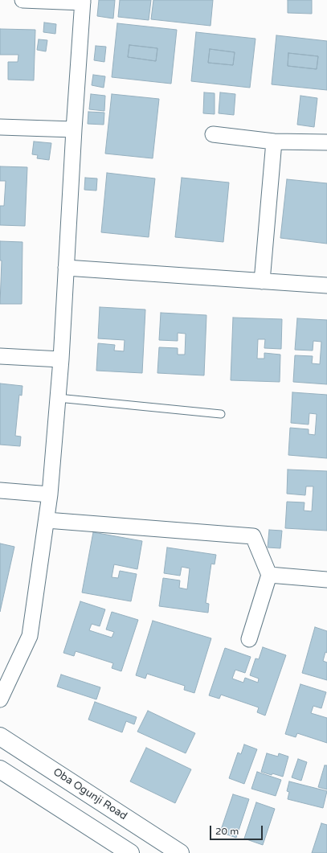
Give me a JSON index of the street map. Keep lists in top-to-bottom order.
{
  "streets": {
    "main road": ["Oba Ogunji Road"]
  },
  "scale_bar": "20 m"
}
